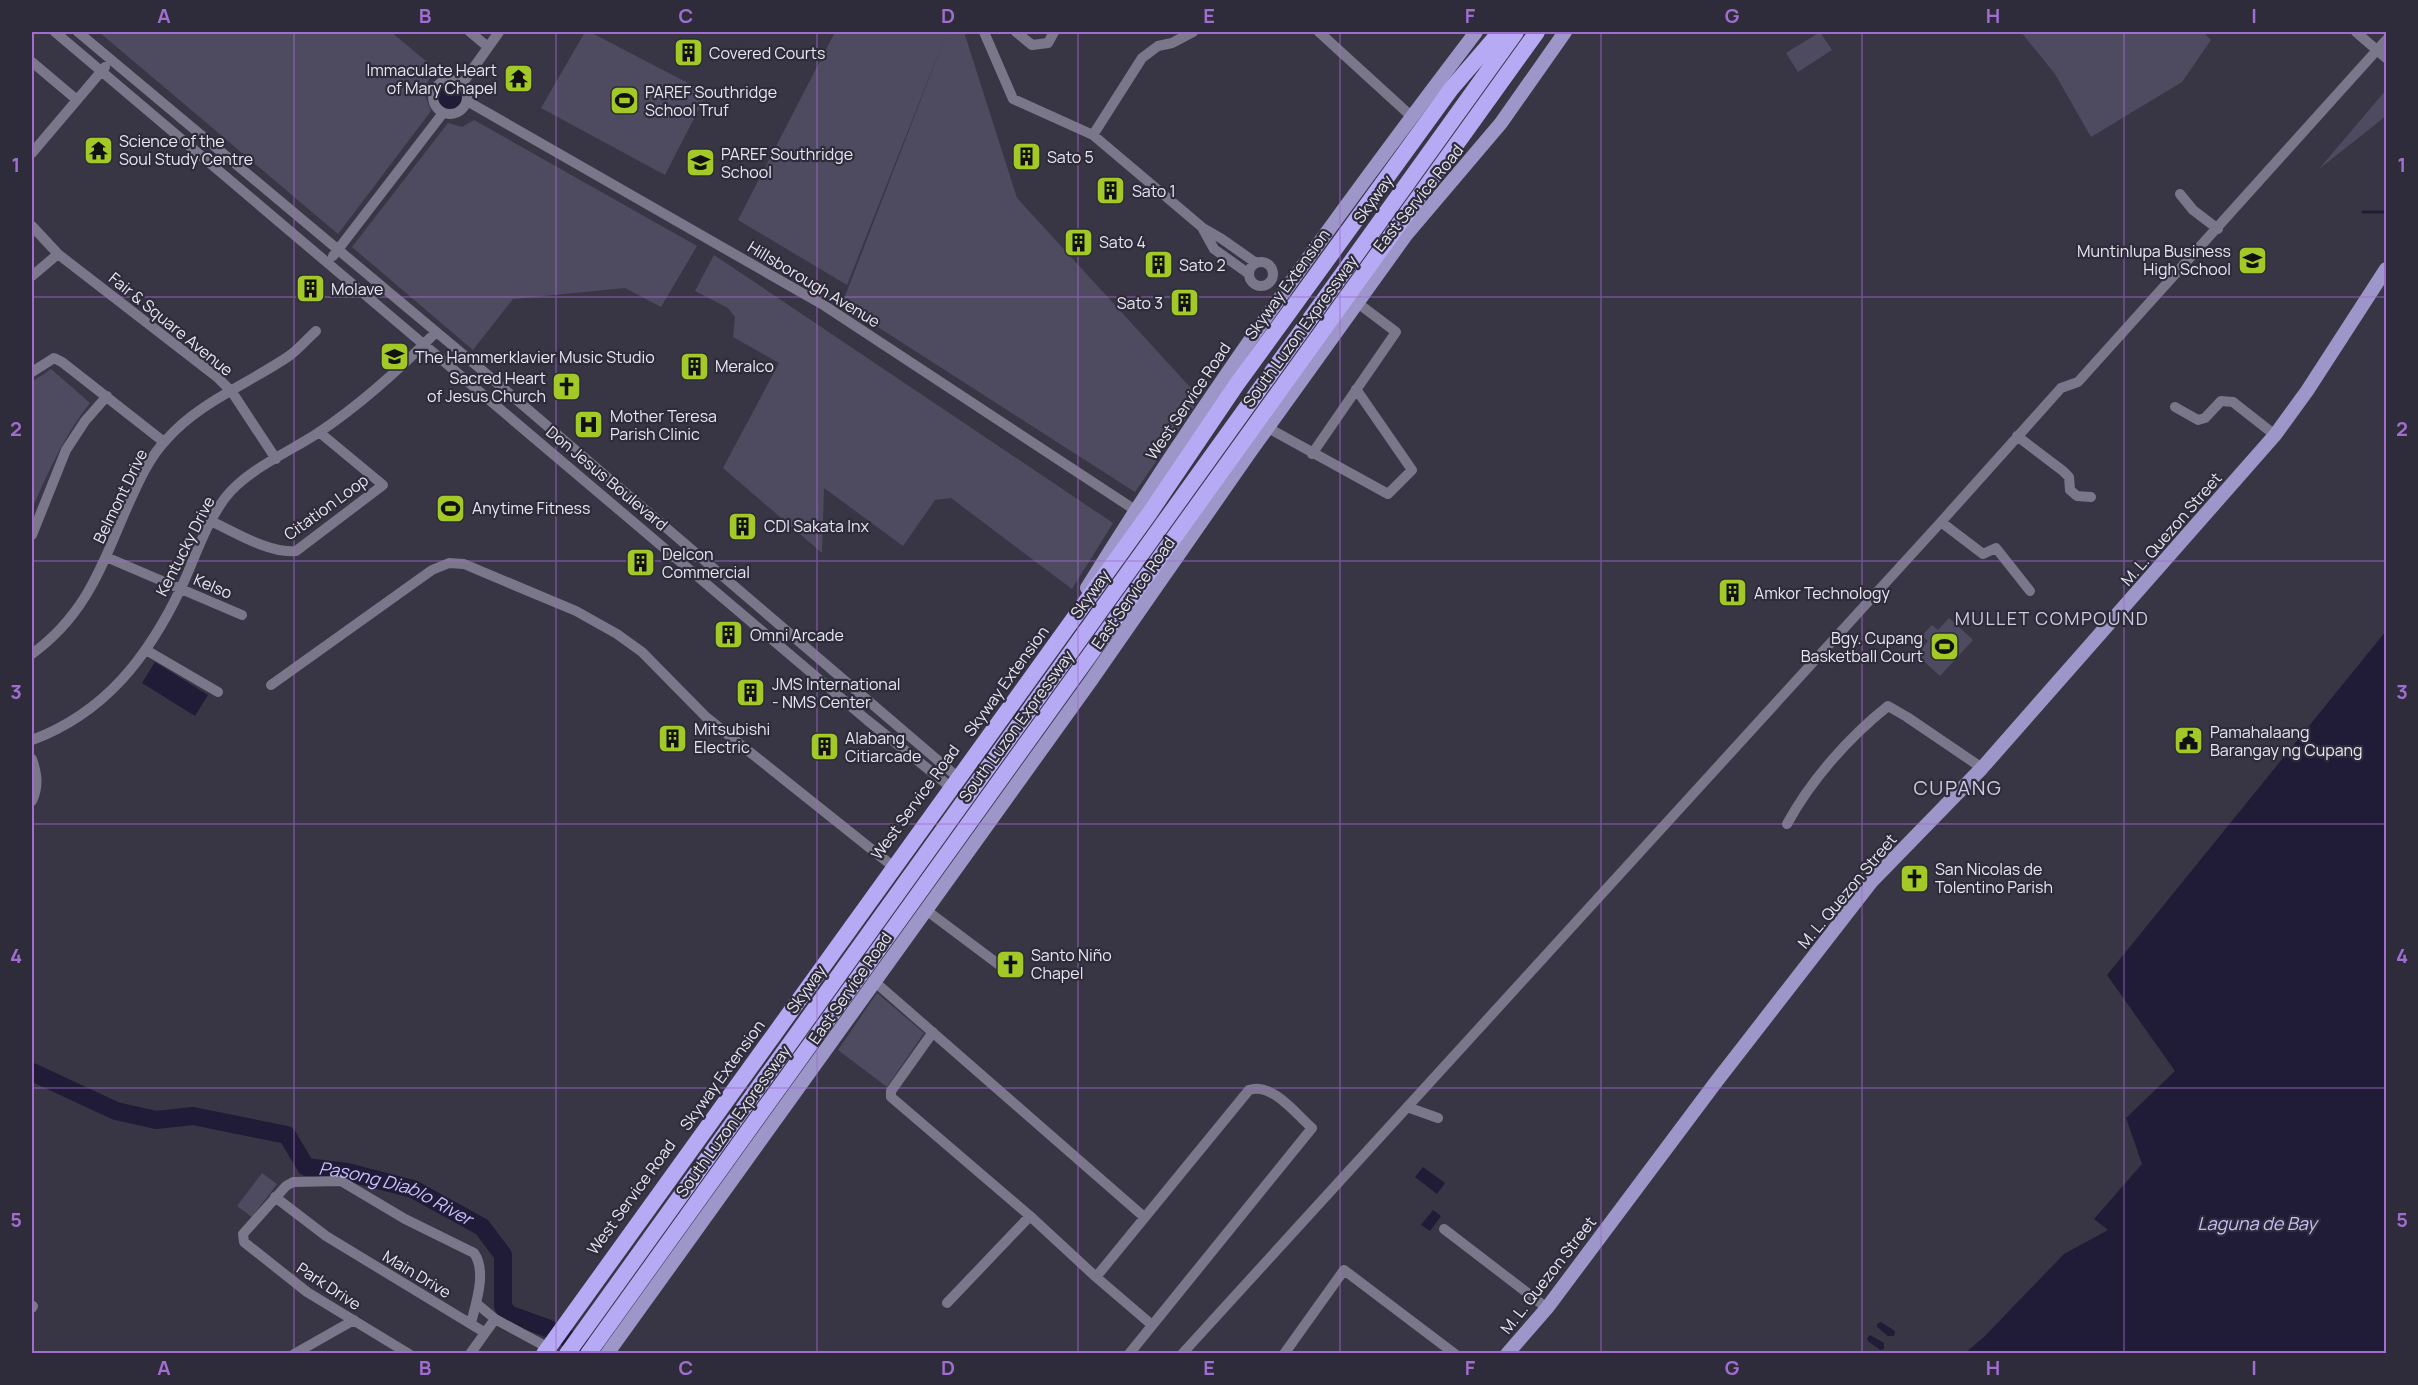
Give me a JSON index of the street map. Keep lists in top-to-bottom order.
{
  "streets": {
    "highway": ["Skyway", "Skyway Extension", "South Luzon Expressway"],
    "main road": ["East Service Road", "West Service Road", "M. L. Quezon Street"],
    "street": [
      "Hillsborough Avenue",
      "Fair & Square Avenue",
      "Don Jesus Boulevard",
      "Belmont Drive",
      "Citation Loop",
      "Kentucky Drive",
      "Kelso",
      "Main Drive",
      "Park Drive"
    ]
  },
  "crossings": [
    ["East Service Road", "South Luzon Expressway"],
    ["Skyway", "South Luzon Expressway"],
    ["Hillsborough Avenue", "West Service Road"],
    ["Skyway Extension", "West Service Road"],
    ["Fair & Square Avenue", "Belmont Drive"],
    ["Fair & Square Avenue", "Kentucky Drive"],
    ["West Service Road", "Don Jesus Boulevard"],
    ["Don Jesus Boulevard", "Kentucky Drive"],
    ["Belmont Drive", "Kelso"],
    ["Citation Loop", "Kentucky Drive"],
    ["Kentucky Drive", "Kelso"],
    ["Main Drive", "Park Drive"]
  ],
  "districts": ["MULLET COMPOUND", "CUPANG"],
  "water": ["Pasong Diablo River", "Laguna de Bay"],
  "places": {
    "building": [
      "Covered Courts",
      "Sato 5",
      "Sato 1",
      "Sato 4",
      "Sato 2",
      "Molave",
      "Sato 3",
      "Meralco",
      "CDI Sakata Inx",
      "Delcon Commercial",
      "Amkor Technology",
      "Omni Arcade",
      "JMS International - NMS Center",
      "Mitsubishi Electric",
      "Alabang Citiarcade"
    ],
    "temple": ["Immaculate Heart of Mary Chapel", "Science of the Soul Study Centre"],
    "sports": ["PAREF Southridge School Truf", "Anytime Fitness", "Bgy. Cupang Basketball Court"],
    "school or university": ["PAREF Southridge School", "Muntinlupa Business High School", "The Hammerklavier Music Studio"],
    "church": ["Sacred Heart of Jesus Church", "San Nicolas de Tolentino Parish", "Santo Niño Chapel"],
    "hospital": ["Mother Teresa Parish Clinic"],
    "public building": ["Pamahalaang Barangay ng Cupang"]
  },
  "grid": {
    "columns": [
      "A",
      "B",
      "C",
      "D",
      "E",
      "F",
      "G",
      "H",
      "I"
    ],
    "rows": [
      "1",
      "2",
      "3",
      "4",
      "5"
    ]
  }
}
